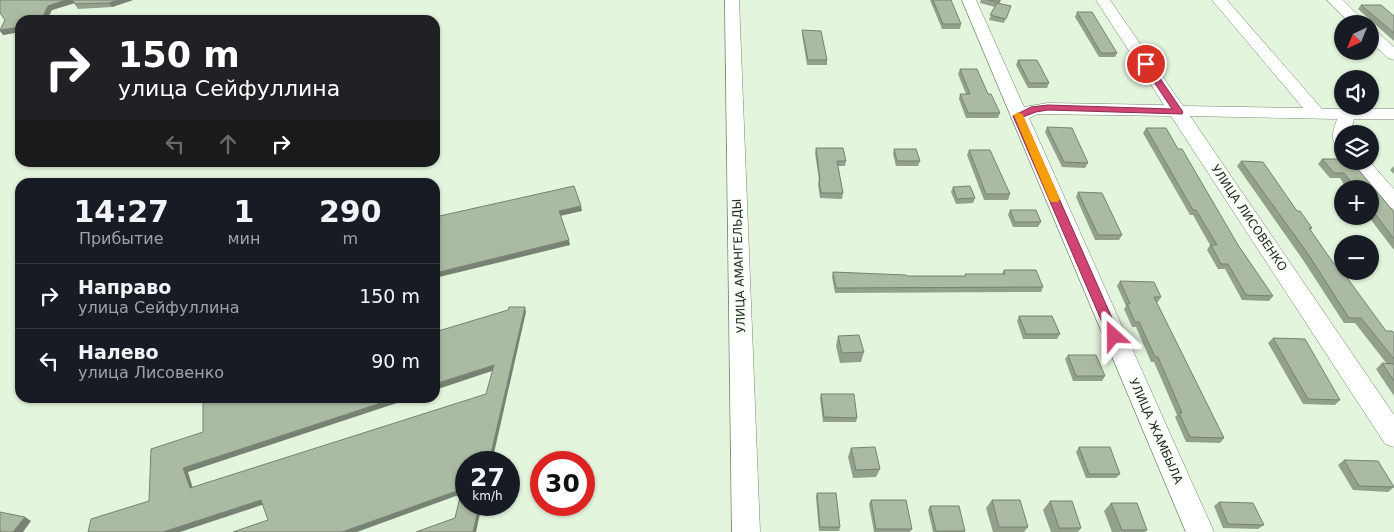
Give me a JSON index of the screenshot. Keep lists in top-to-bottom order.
{
  "streets": {
    "street": ["УЛИЦА ЛИСОВЕНКО", "УЛИЦА АМАНГЕЛЬДЫ", "УЛИЦА ЖАМБЫЛА"]
  },
  "north": "bottom left",
  "page": {
    "map_buttons": ["+", "−"],
    "turn": ["150 m", "улица Сейфуллина"],
    "eta": [
      "14:27",
      "Прибытие",
      "1",
      "мин",
      "290",
      "m"
    ],
    "list": [
      {
        "name": "Направо",
        "note": "улица Сейфуллина",
        "value": "150 m"
      },
      {
        "name": "Налево",
        "note": "улица Лисовенко",
        "value": "90 m"
      }
    ],
    "speed": "27 km/h",
    "limit": "30"
  }
}
